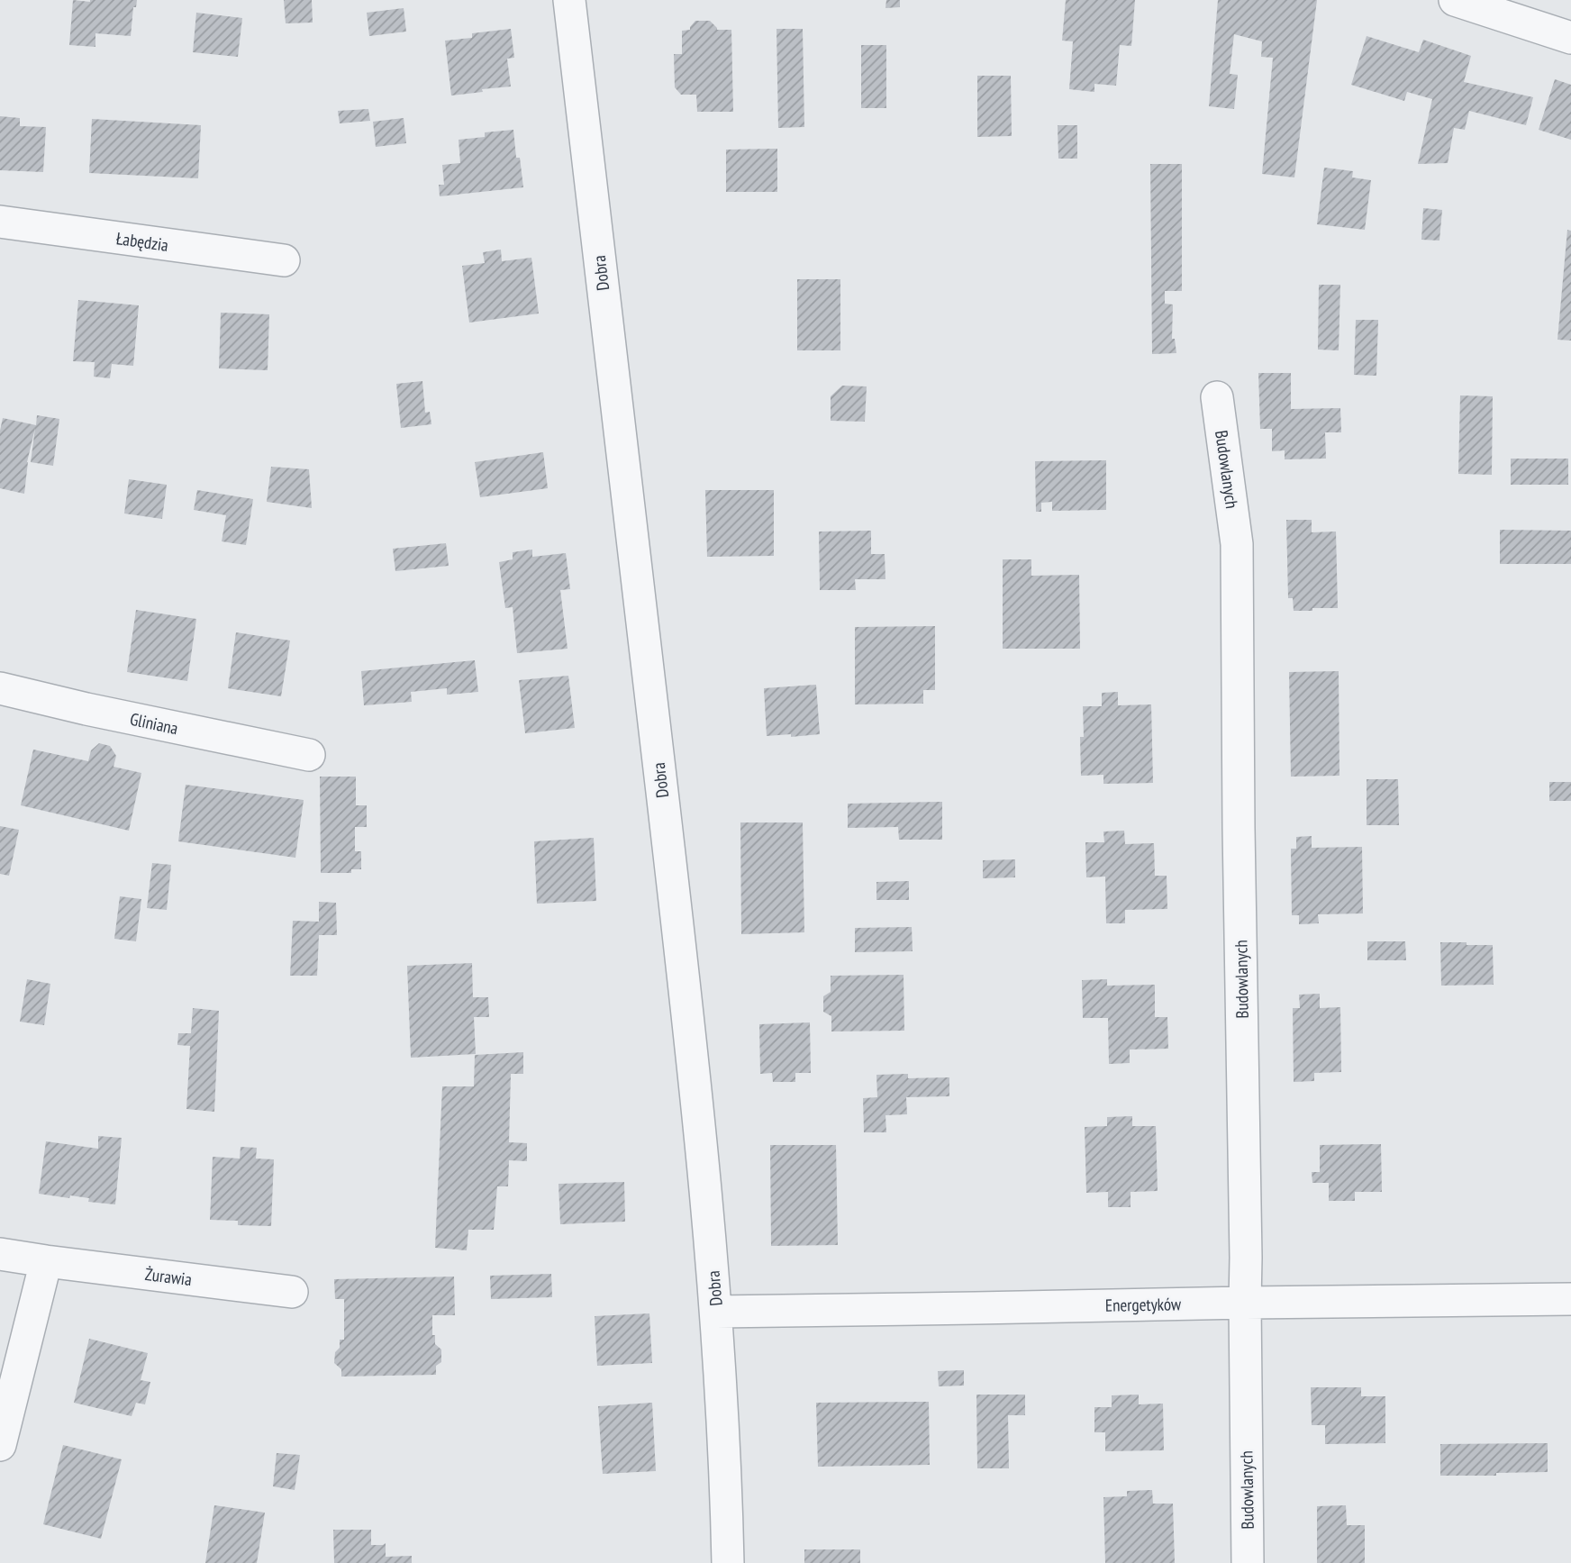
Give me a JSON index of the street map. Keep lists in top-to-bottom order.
{
  "streets": {
    "street": [
      "Łabędzia",
      "Dobra",
      "Budowlanych",
      "Gliniana",
      "Żurawia",
      "Energetyków"
    ]
  },
  "crossings": [
    ["Dobra", "Energetyków"],
    ["Budowlanych", "Energetyków"]
  ]
}
